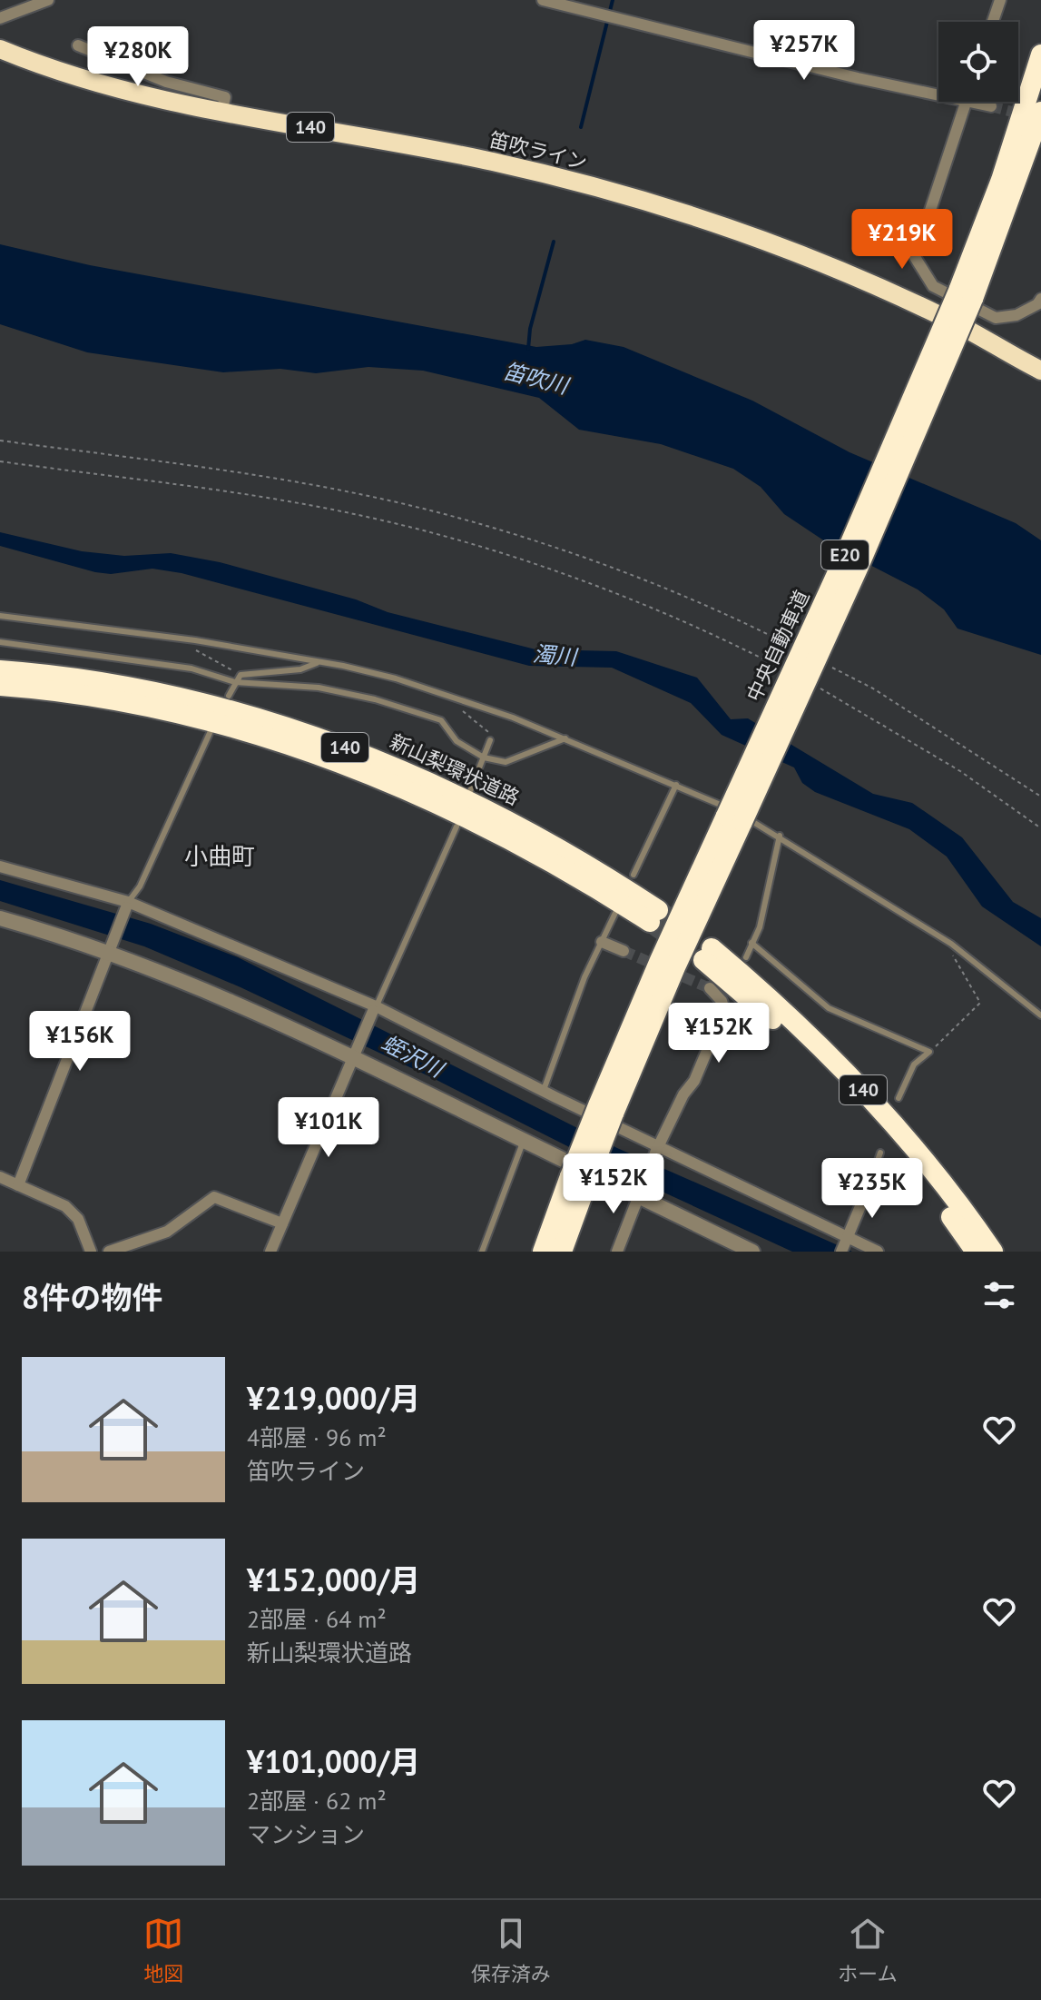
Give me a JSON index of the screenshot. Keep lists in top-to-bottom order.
{
  "streets": {
    "highway": [
      "140",
      "笛吹ライン",
      "E20",
      "中央自動車道",
      "新山梨環状道路"
    ]
  },
  "districts": ["小曲町"],
  "water": ["笛吹川", "濁川", "蛭沢川"],
  "page": {
    "price": [
      "¥257K",
      "¥280K",
      "¥219K",
      "¥152K",
      "¥156K",
      "¥101K",
      "¥152K",
      "¥235K"
    ],
    "heading": "8件の物件",
    "list": [
      {
        "name": "¥219,000/月",
        "note": "4部屋 · 96 m² · 笛吹ライン"
      },
      {
        "name": "¥152,000/月",
        "note": "2部屋 · 64 m² · 新山梨環状道路"
      },
      {
        "name": "¥101,000/月",
        "note": "2部屋 · 62 m² · マンション"
      }
    ],
    "tabs": ["地図", "保存済み", "ホーム"]
  }
}
